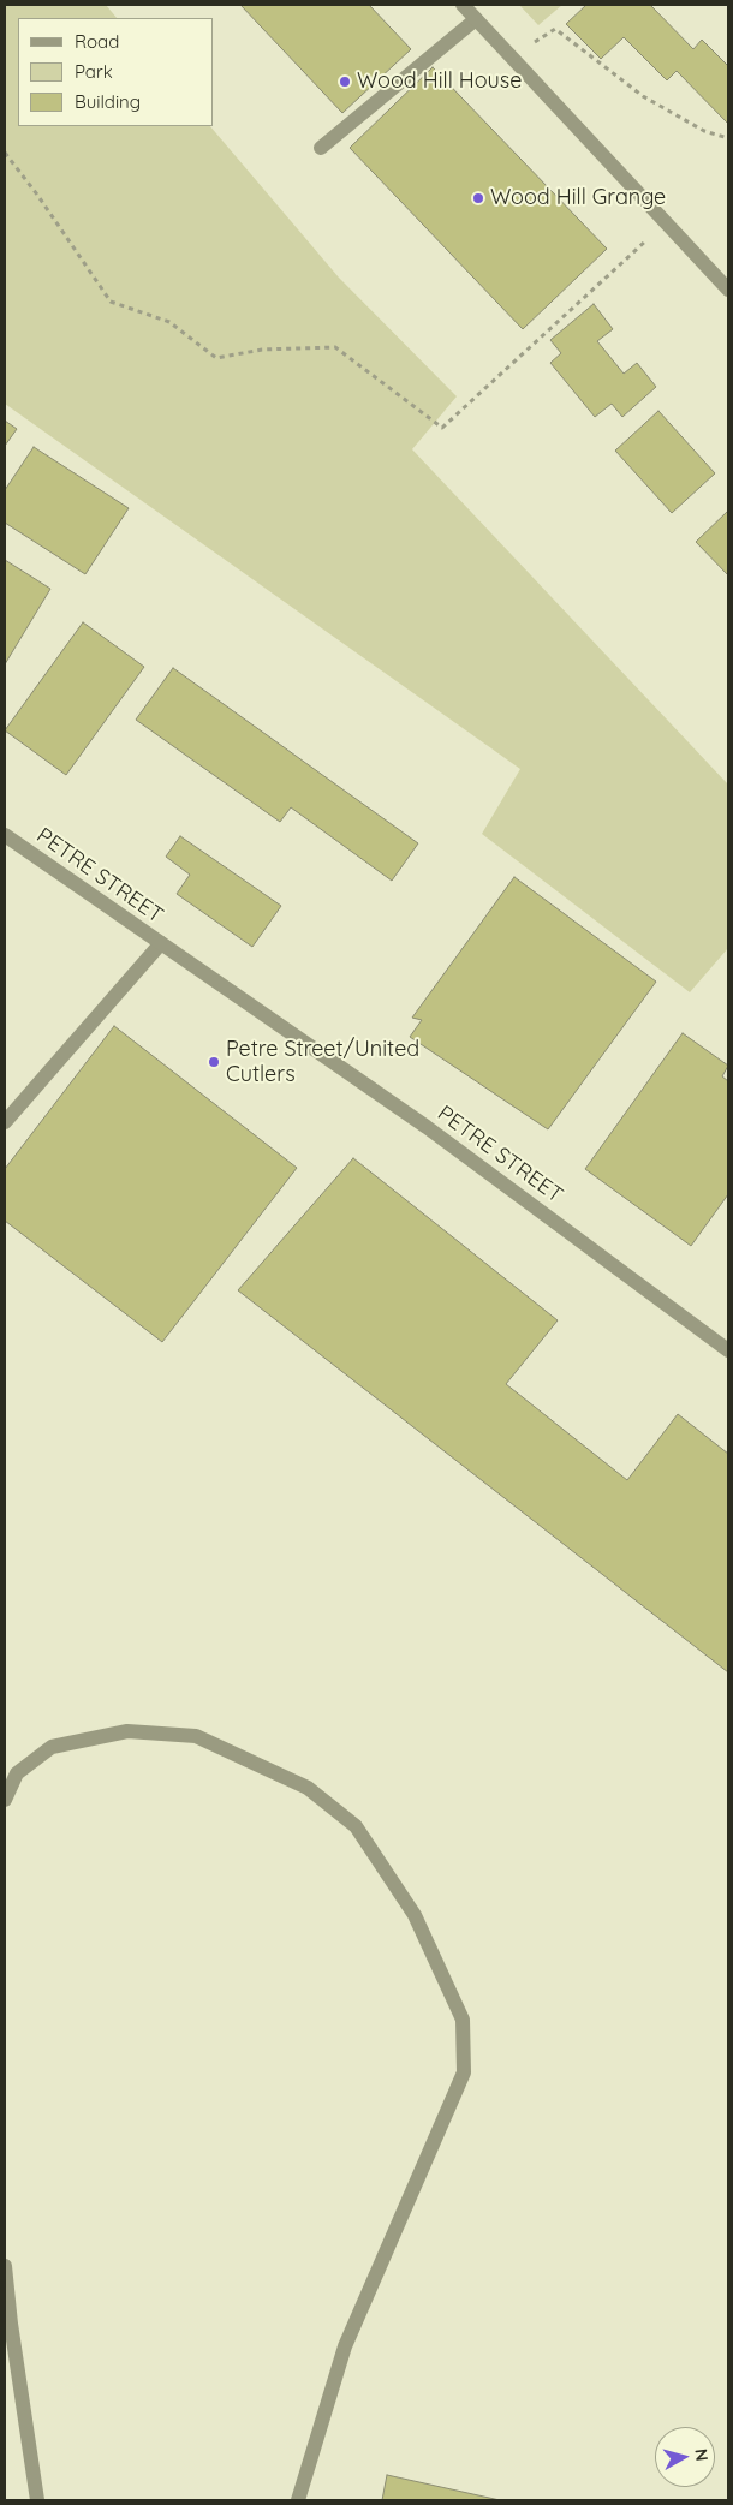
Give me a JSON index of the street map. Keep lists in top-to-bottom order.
{
  "streets": {
    "street": ["PETRE STREET"]
  },
  "places": ["Wood Hill House", "Wood Hill Grange", "Petre Street/United Cutlers"],
  "legend": ["Road", "Park", "Building"],
  "north": "right"
}
